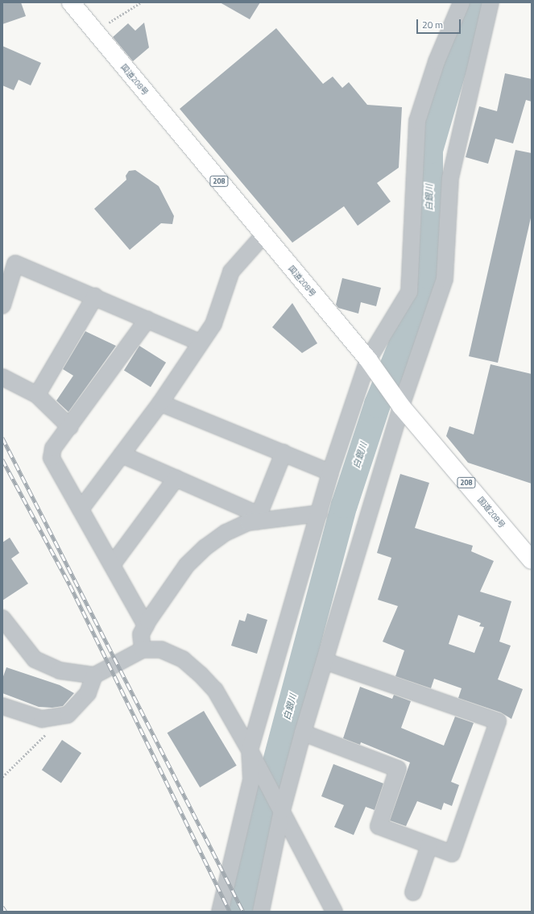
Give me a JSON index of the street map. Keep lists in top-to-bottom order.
{
  "streets": {
    "highway": ["国道208号", "208"]
  },
  "water": ["白銀川"],
  "scale_bar": "20 m"
}
